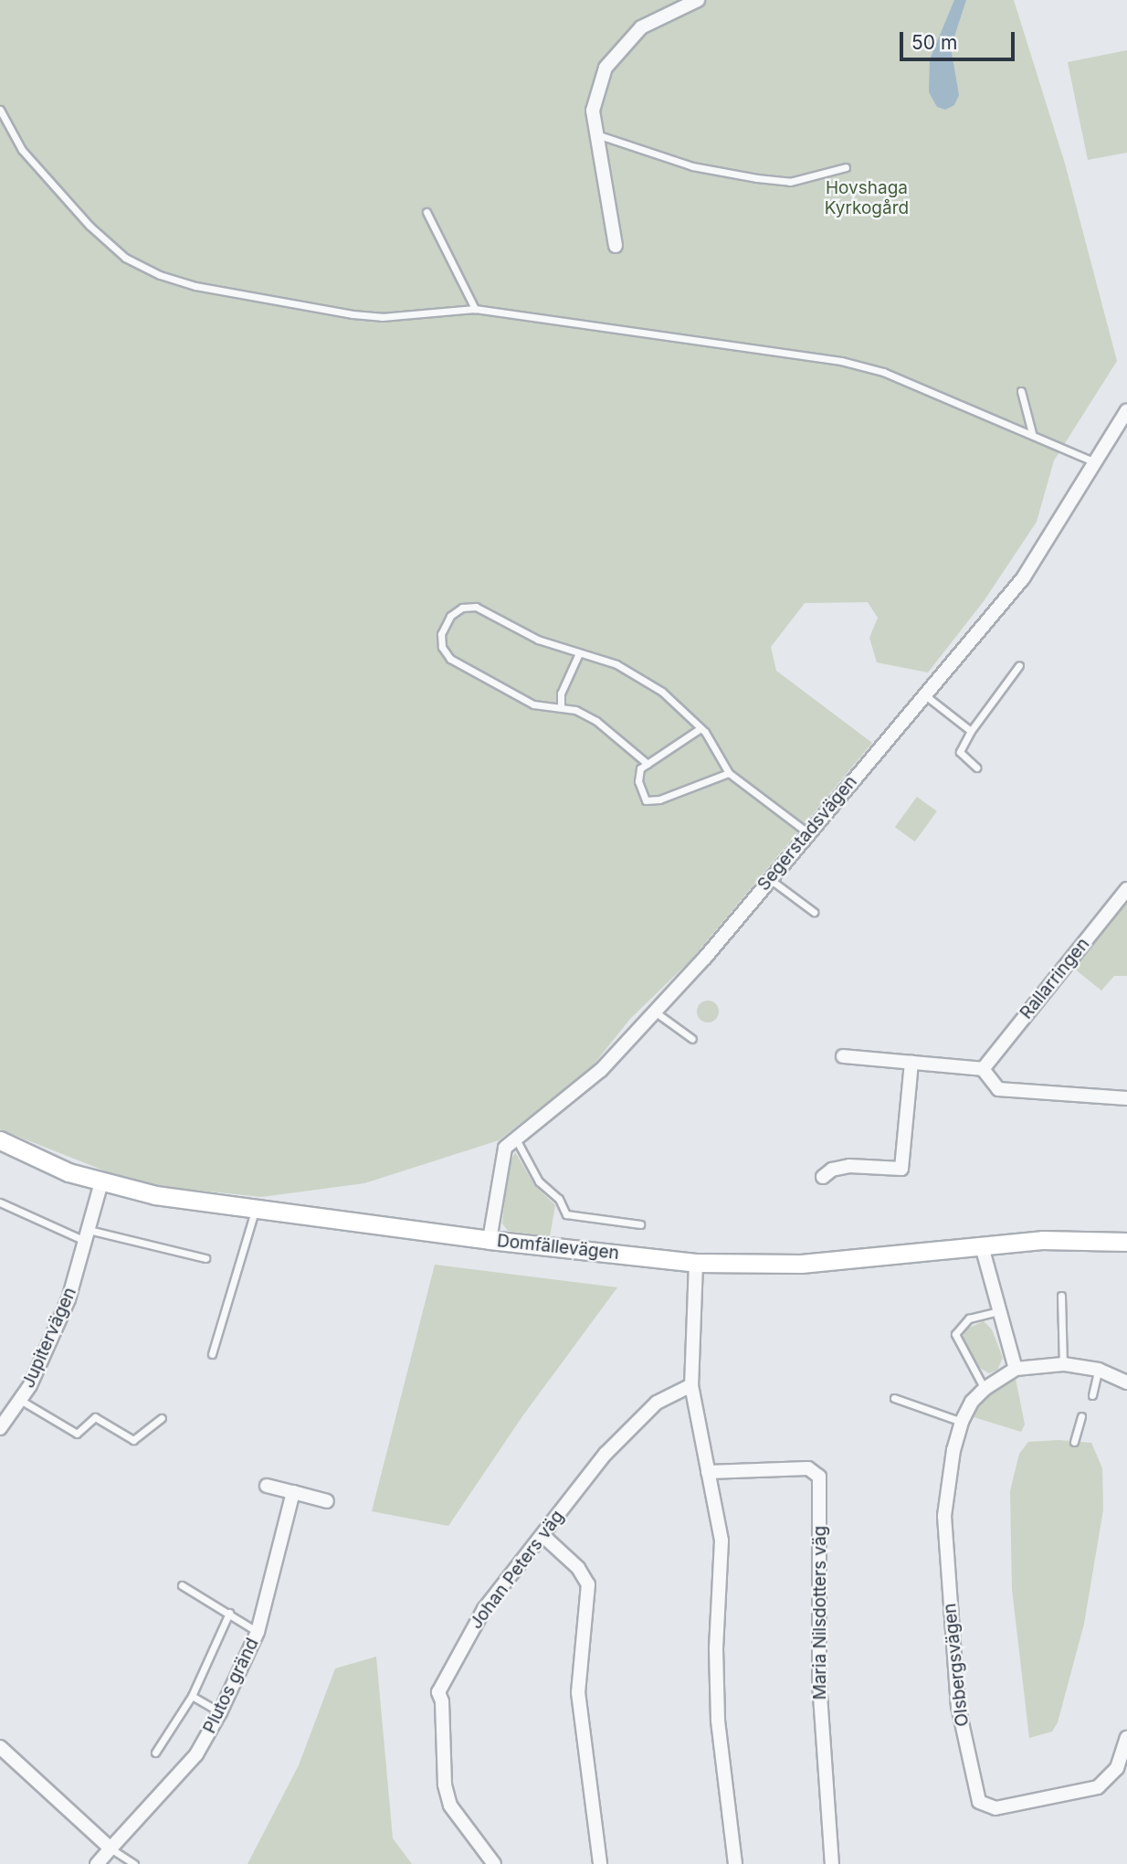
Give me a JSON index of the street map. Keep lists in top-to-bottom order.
{
  "streets": {
    "street": [
      "Segerstadsvägen",
      "Rallarringen",
      "Domfällevägen",
      "Jupitervägen",
      "Johan Peters väg",
      "Maria Nilsdotters väg",
      "Olsbergsvägen",
      "Plutos gränd"
    ]
  },
  "crossings": [
    ["Segerstadsvägen", "Domfällevägen"],
    ["Domfällevägen", "Jupitervägen"]
  ],
  "parks": ["Hovshaga Kyrkogård"],
  "scale_bar": "50 m"
}
